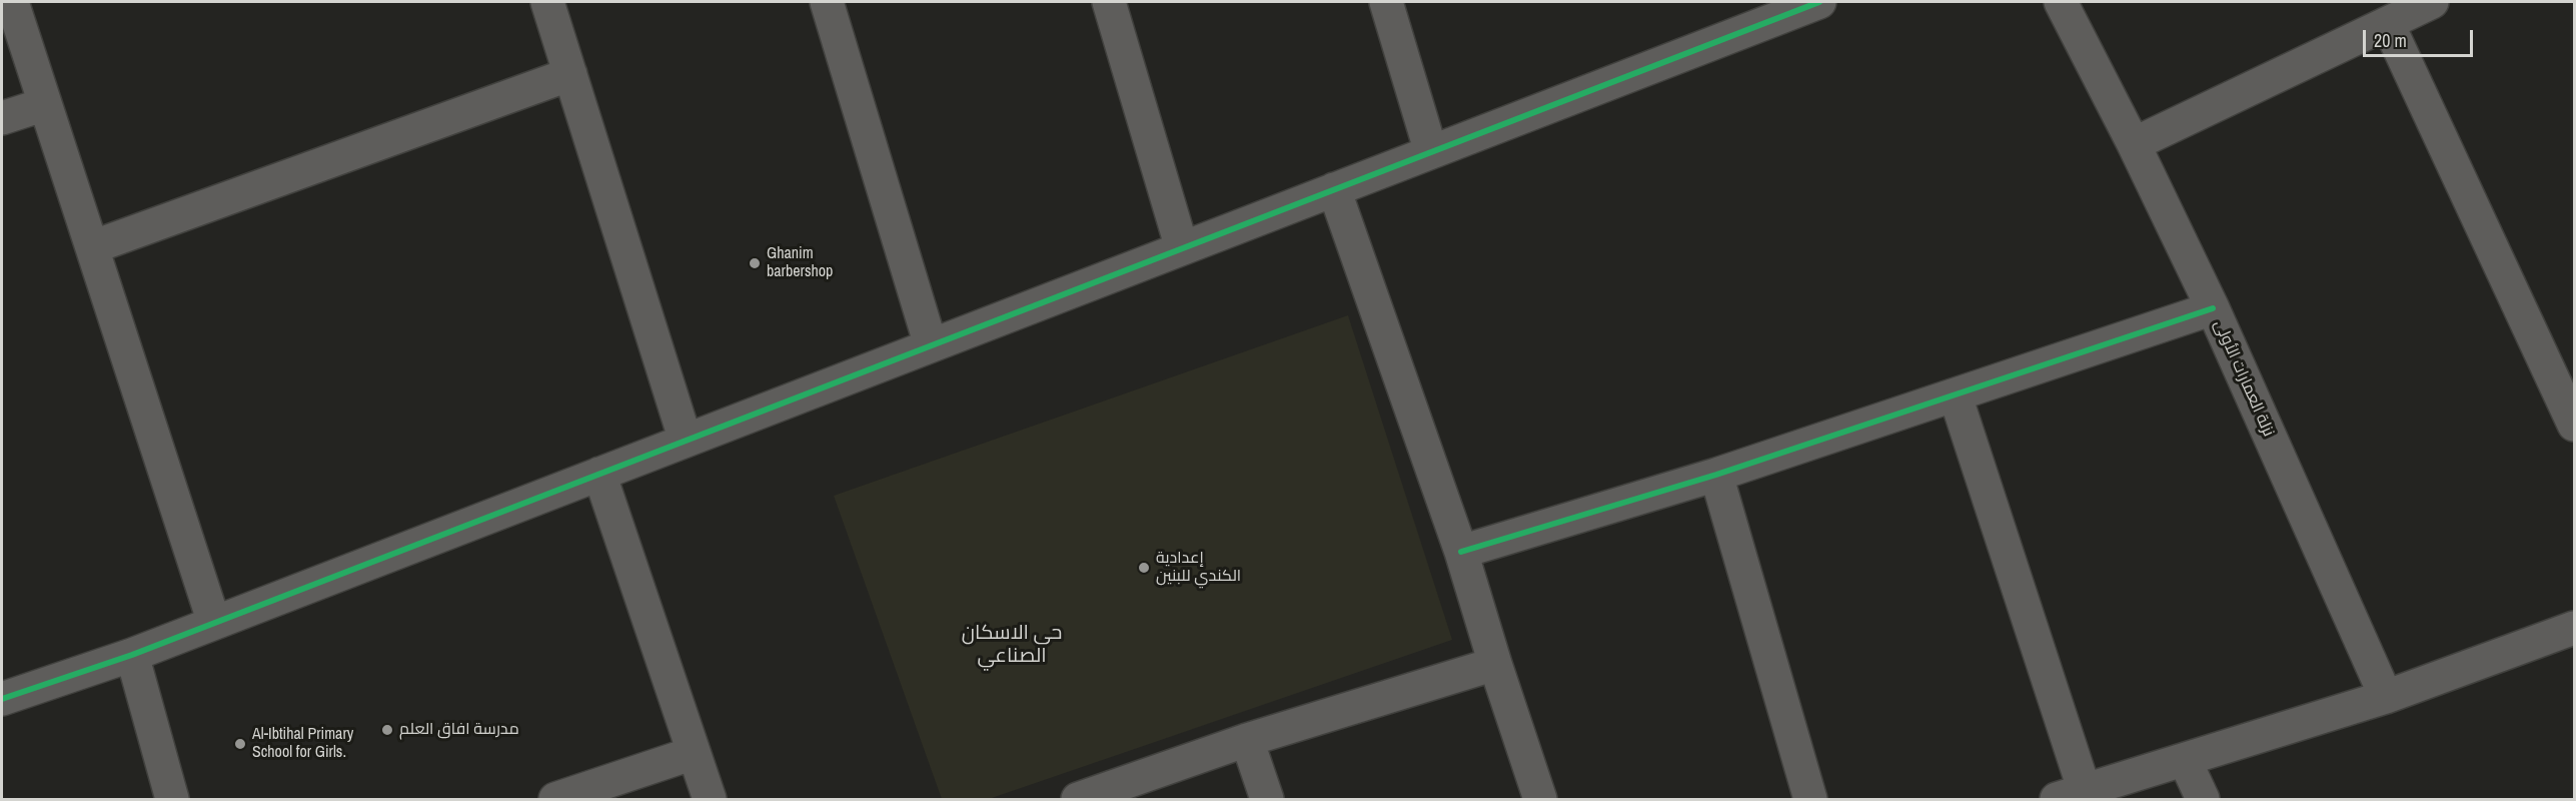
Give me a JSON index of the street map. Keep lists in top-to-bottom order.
{
  "streets": {
    "street": ["نزلة العمارات الأولى"]
  },
  "districts": ["حي الاسكان الصناعي"],
  "places": [
    "Ghanim barbershop",
    "إعدادية الكندي للبنين",
    "مدرسة افاق العلم",
    "Al-Ibtihal Primary School for Girls."
  ],
  "scale_bar": "20 m"
}
